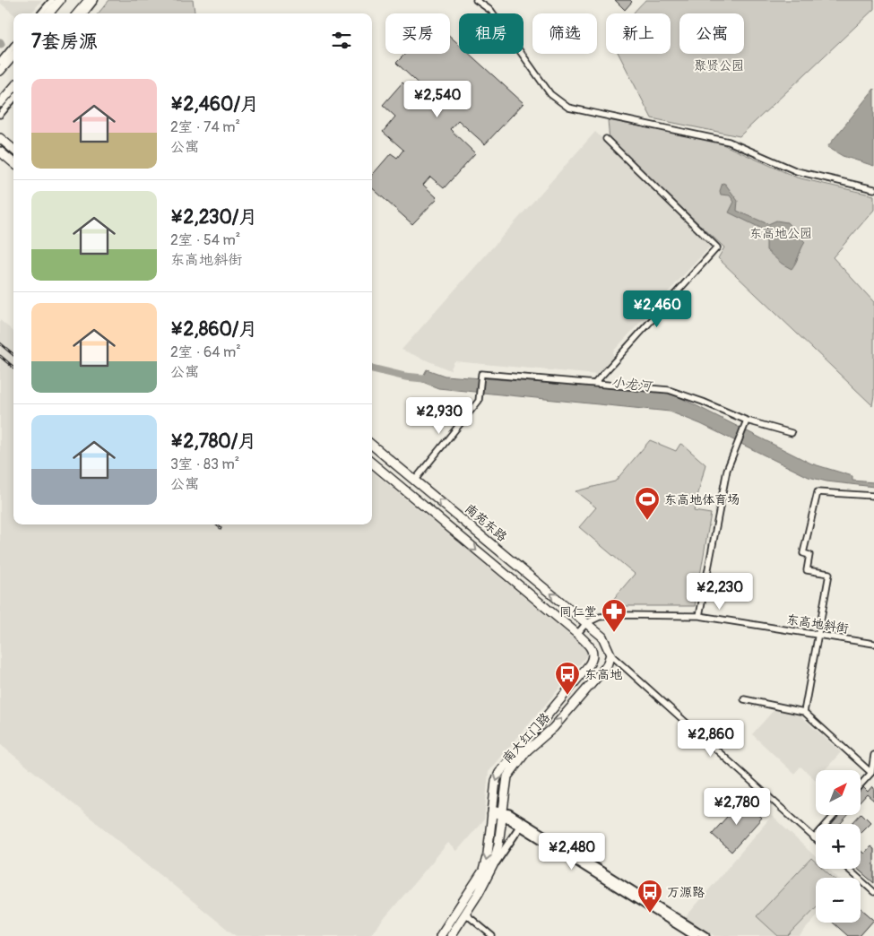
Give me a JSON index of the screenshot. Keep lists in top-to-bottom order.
{
  "streets": {
    "highway": ["南苑东路", "南大红门路"],
    "street": ["东高地斜街"]
  },
  "crossings": [
    ["南苑东路", "东高地斜街"]
  ],
  "water": ["小龙河"],
  "parks": ["聚贤公园", "东高地公园"],
  "places": {
    "sports": ["东高地体育场"],
    "pharmacy": ["同仁堂"],
    "bus stop": ["东高地", "万源路"]
  },
  "north": "top right",
  "page": {
    "chip": [
      "买房",
      "租房",
      "筛选",
      "新上",
      "公寓"
    ],
    "heading": "7套房源",
    "list": [
      {
        "name": "¥2,460/月",
        "note": "2室 · 74 m² · 公寓"
      },
      {
        "name": "¥2,230/月",
        "note": "2室 · 54 m² · 东高地斜街"
      },
      {
        "name": "¥2,860/月",
        "note": "2室 · 64 m² · 公寓"
      },
      {
        "name": "¥2,780/月",
        "note": "3室 · 83 m² · 公寓"
      }
    ],
    "price": [
      "¥2,540",
      "¥2,460",
      "¥2,930",
      "¥2,230",
      "¥2,860",
      "¥2,780",
      "¥2,480"
    ],
    "map_buttons": ["+", "−"]
  }
}
